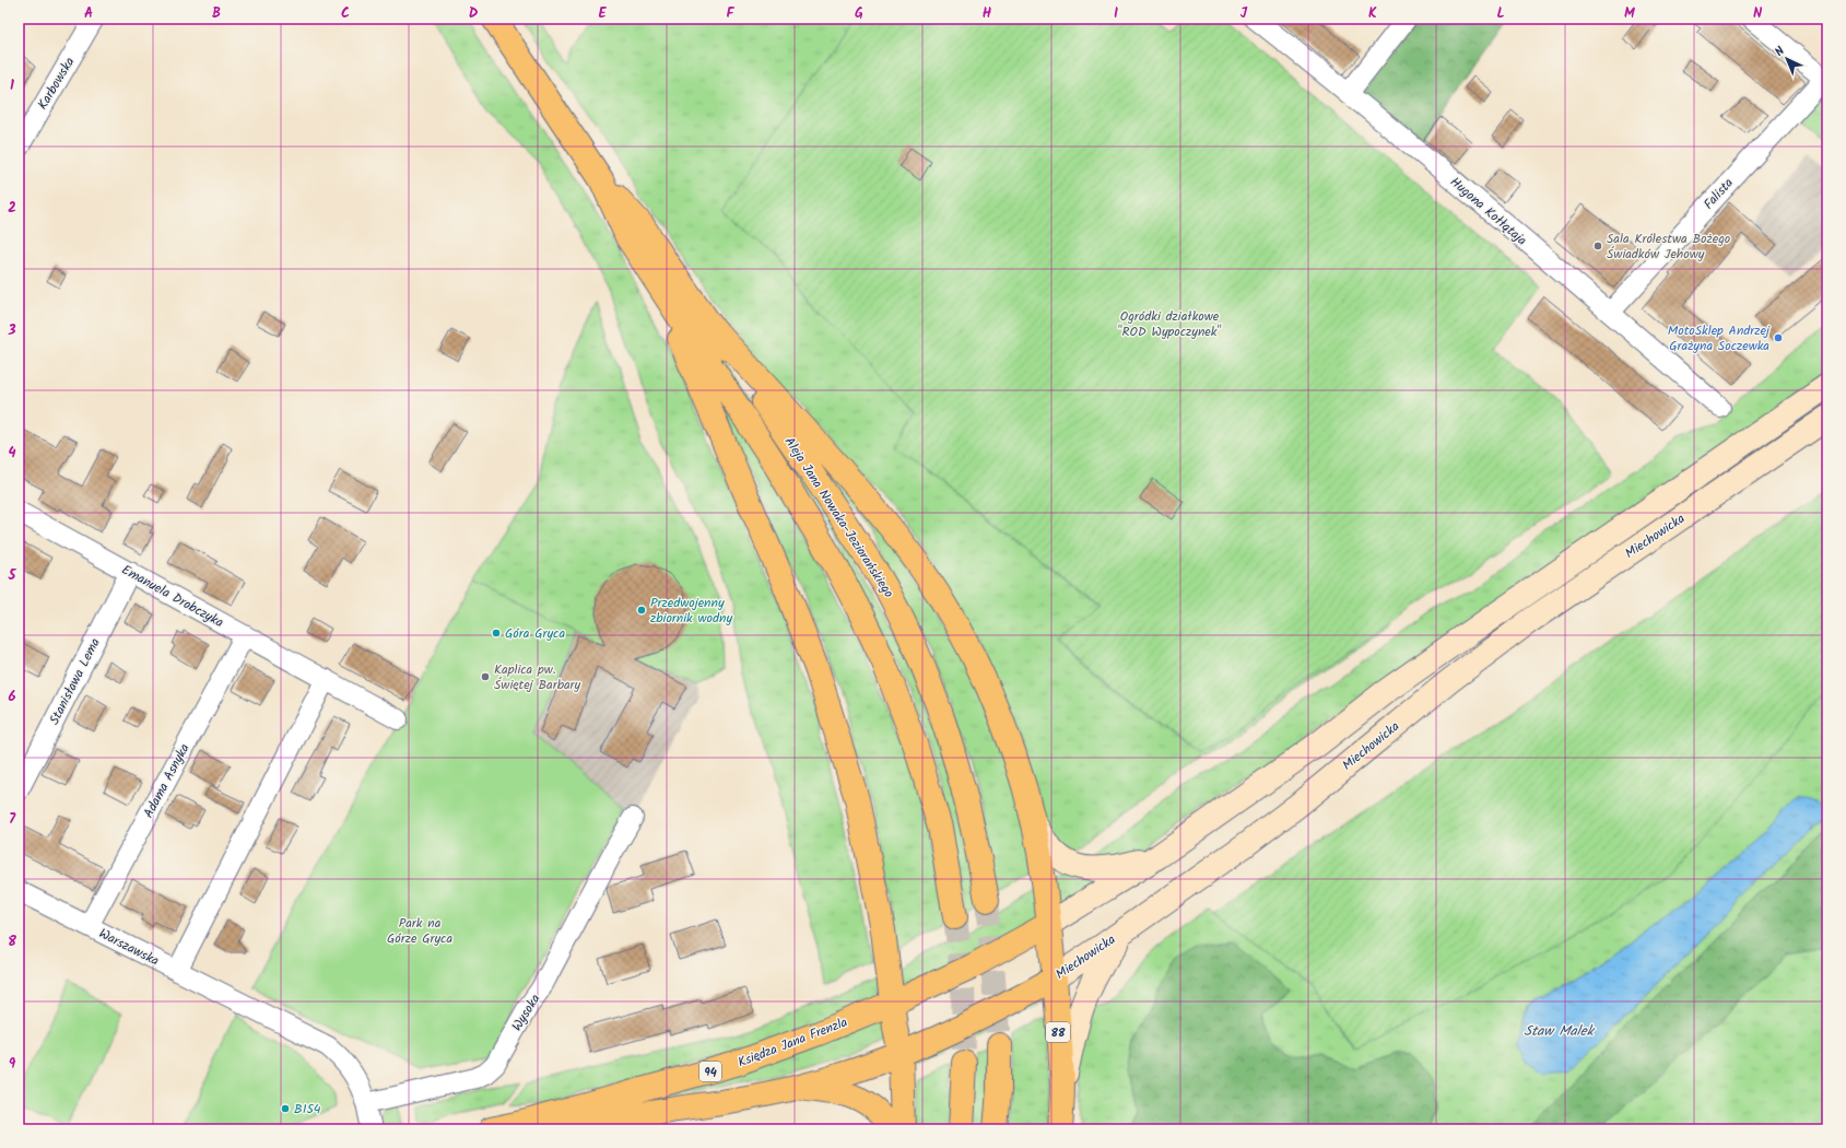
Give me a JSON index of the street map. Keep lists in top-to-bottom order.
{
  "streets": {
    "main road": [
      "Aleja Jana Nowaka-Jeziorańskiego",
      "Miechowicka",
      "88",
      "Księdza Jana Frenzla",
      "94"
    ],
    "street": [
      "Karbowska",
      "Falista",
      "Hugona Kołłątaja",
      "Emanuela Drobczyka",
      "Stanisława Lema",
      "Adama Asnyka",
      "Warszawska",
      "Wysoka"
    ]
  },
  "crossings": [
    ["Falista", "Hugona Kołłątaja"],
    ["Miechowicka", "88"],
    ["Miechowicka", "Księdza Jana Frenzla"],
    ["Emanuela Drobczyka", "Stanisława Lema"],
    ["Emanuela Drobczyka", "Adama Asnyka"],
    ["Adama Asnyka", "Warszawska"],
    ["Warszawska", "Wysoka"],
    ["88", "Księdza Jana Frenzla"]
  ],
  "water": ["Staw Malek"],
  "parks": ["Ogródki działkowe \"ROD Wypoczynek\"", "Park na Górze Gryca"],
  "places": [
    "Sala Królestwa Bożego Świadków Jehowy",
    "MotoSklep Andrzej Grażyna Soczewka",
    "Przedwojenny zbiornik wodny",
    "Góra Gryca",
    "Kaplica pw. Świętej Barbary",
    "B154"
  ],
  "north": "top left",
  "grid": {
    "columns": [
      "A",
      "B",
      "C",
      "D",
      "E",
      "F",
      "G",
      "H",
      "I",
      "J",
      "K",
      "L",
      "M",
      "N"
    ],
    "rows": [
      "1",
      "2",
      "3",
      "4",
      "5",
      "6",
      "7",
      "8",
      "9"
    ]
  }
}
